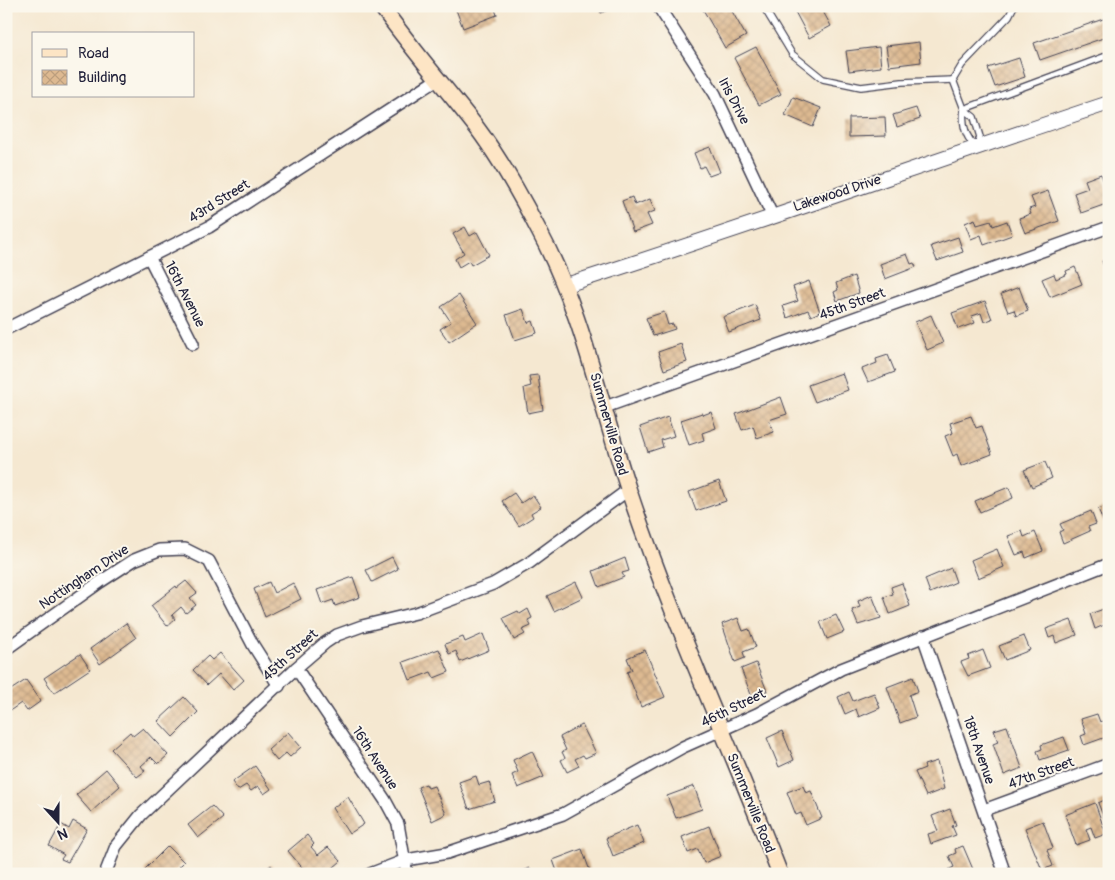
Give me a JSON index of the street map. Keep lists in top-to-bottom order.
{
  "streets": {
    "main road": ["Summerville Road"],
    "street": [
      "Iris Drive",
      "Lakewood Drive",
      "43rd Street",
      "16th Avenue",
      "45th Street",
      "Nottingham Drive",
      "46th Street",
      "18th Avenue",
      "47th Street"
    ]
  },
  "crossings": [
    ["Iris Drive", "Lakewood Drive"],
    ["Lakewood Drive", "Summerville Road"],
    ["43rd Street", "16th Avenue"],
    ["43rd Street", "Summerville Road"],
    ["16th Avenue", "45th Street"],
    ["16th Avenue", "46th Street"],
    ["45th Street", "Summerville Road"],
    ["45th Street", "Nottingham Drive"],
    ["Summerville Road", "46th Street"],
    ["46th Street", "18th Avenue"],
    ["18th Avenue", "47th Street"]
  ],
  "legend": ["Road", "Building"],
  "north": "bottom"
}
